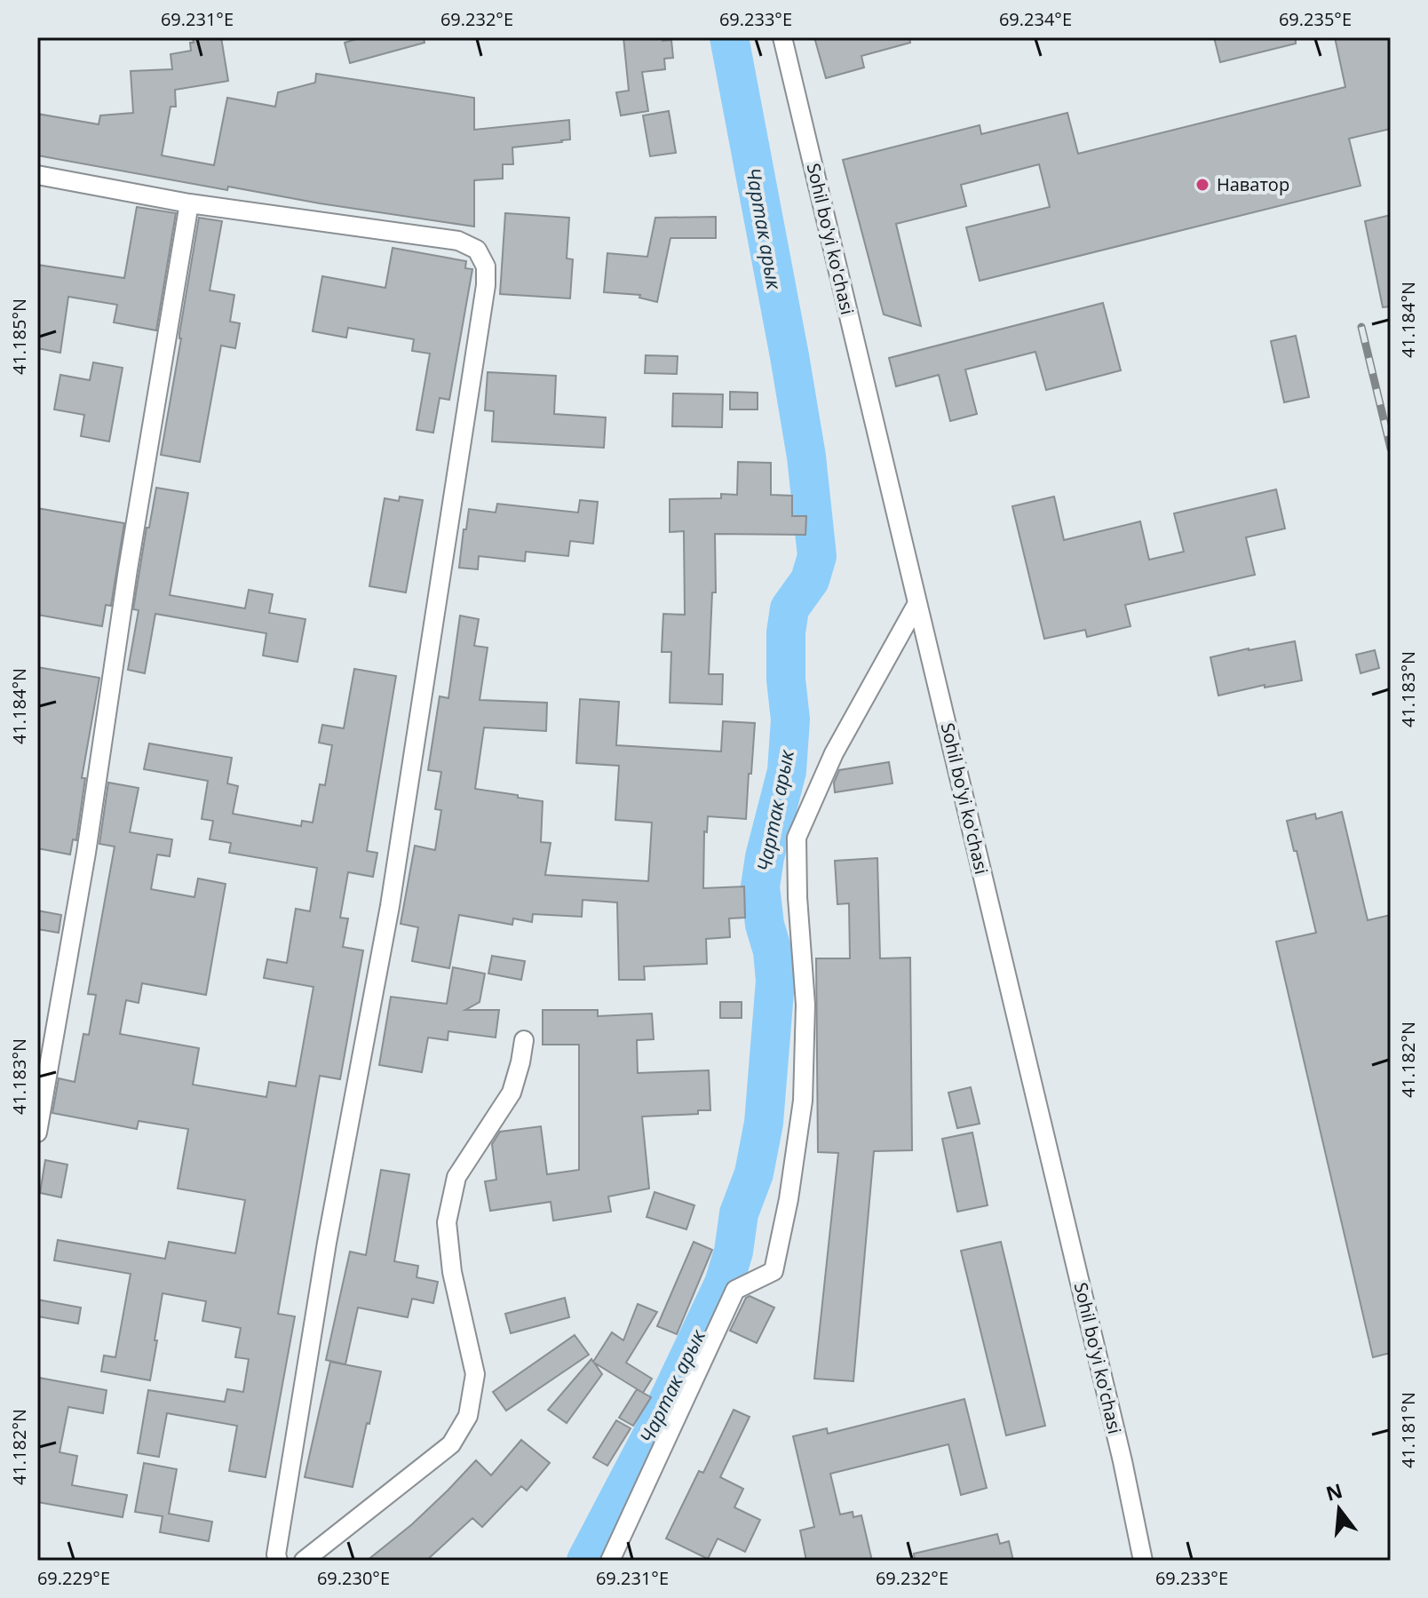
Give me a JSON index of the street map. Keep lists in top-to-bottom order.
{
  "streets": {
    "street": ["Sohil bo'yi ko'chasi"]
  },
  "water": ["Чартак арык"],
  "places": ["Наватор"],
  "north": "top",
  "coordinates": [
    "69.231°E",
    "69.232°E",
    "69.233°E",
    "69.234°E",
    "69.235°E",
    "41.184°N",
    "41.185°N",
    "41.183°N",
    "41.182°N",
    "41.181°N",
    "69.229°E",
    "69.230°E"
  ]
}
